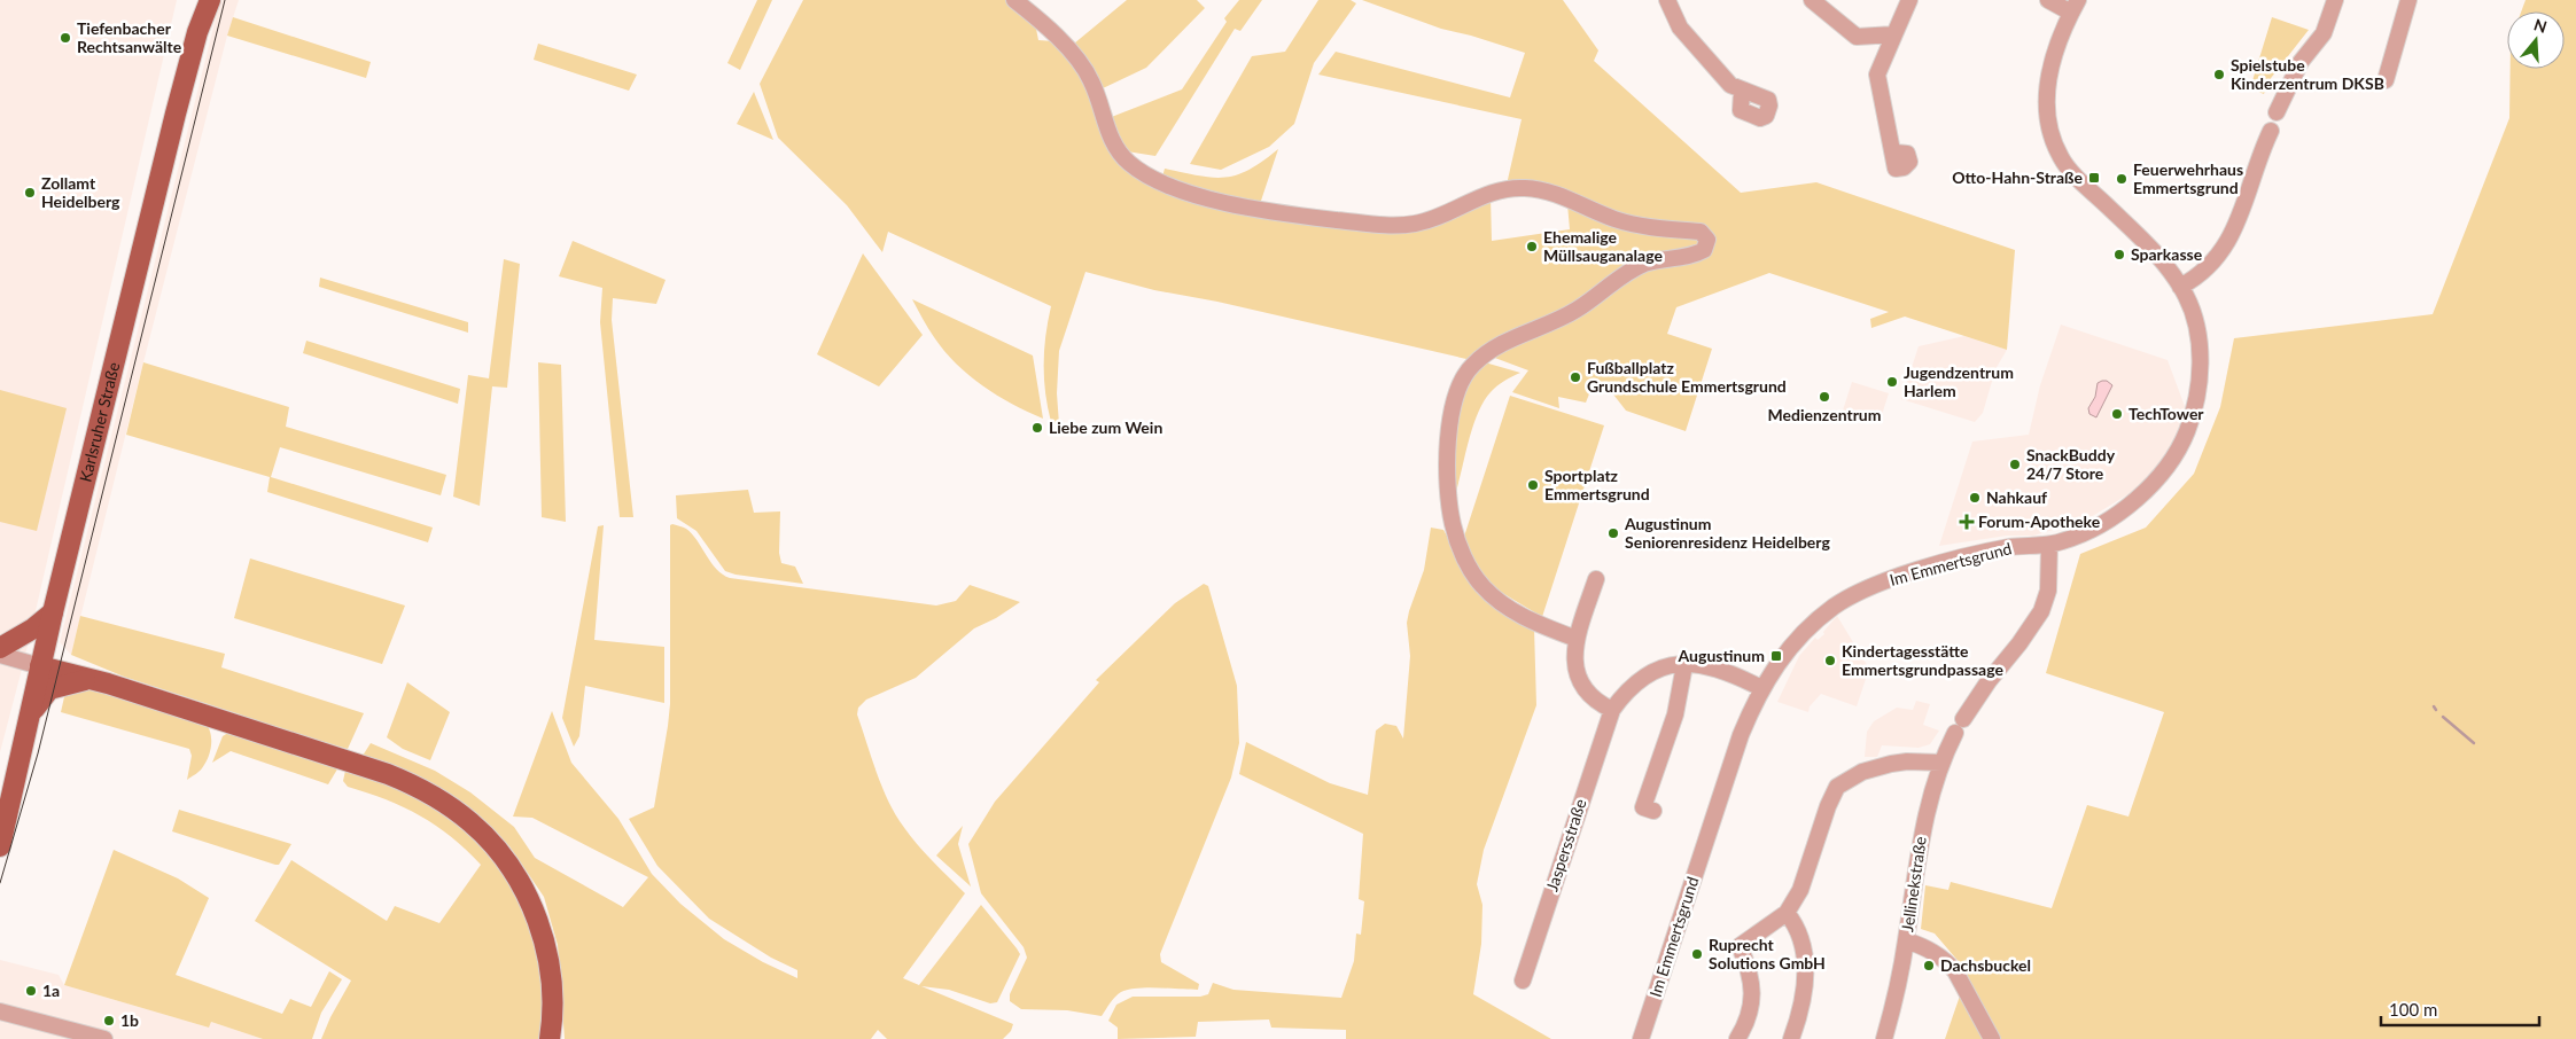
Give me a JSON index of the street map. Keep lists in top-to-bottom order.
{
  "streets": {
    "main road": ["Karlsruher Straße"],
    "street": ["Im Emmertsgrund", "Jaspersstraße", "Jellinekstraße"]
  },
  "crossings": [
    ["Im Emmertsgrund", "Jaspersstraße"],
    ["Im Emmertsgrund", "Jellinekstraße"]
  ],
  "places": {
    "other": [
      "Tiefenbacher Rechtsanwälte",
      "Spielstube Kinderzentrum DKSB",
      "Feuerwehrhaus Emmertsgrund",
      "Zollamt Heidelberg",
      "Ehemalige Müllsauganalage",
      "Sparkasse",
      "Fußballplatz Grundschule Emmertsgrund",
      "Jugendzentrum Harlem",
      "Medienzentrum",
      "TechTower",
      "Liebe zum Wein",
      "SnackBuddy 24/7 Store",
      "Sportplatz Emmertsgrund",
      "Nahkauf",
      "Augustinum Seniorenresidenz Heidelberg",
      "Kindertagesstätte Emmertsgrundpassage",
      "Ruprecht Solutions GmbH",
      "Dachsbuckel",
      "1a",
      "1b"
    ],
    "transit": ["Otto-Hahn-Straße", "Augustinum"],
    "health": ["Forum-Apotheke"]
  },
  "scale_bar": "100 m",
  "north": "top"
}
